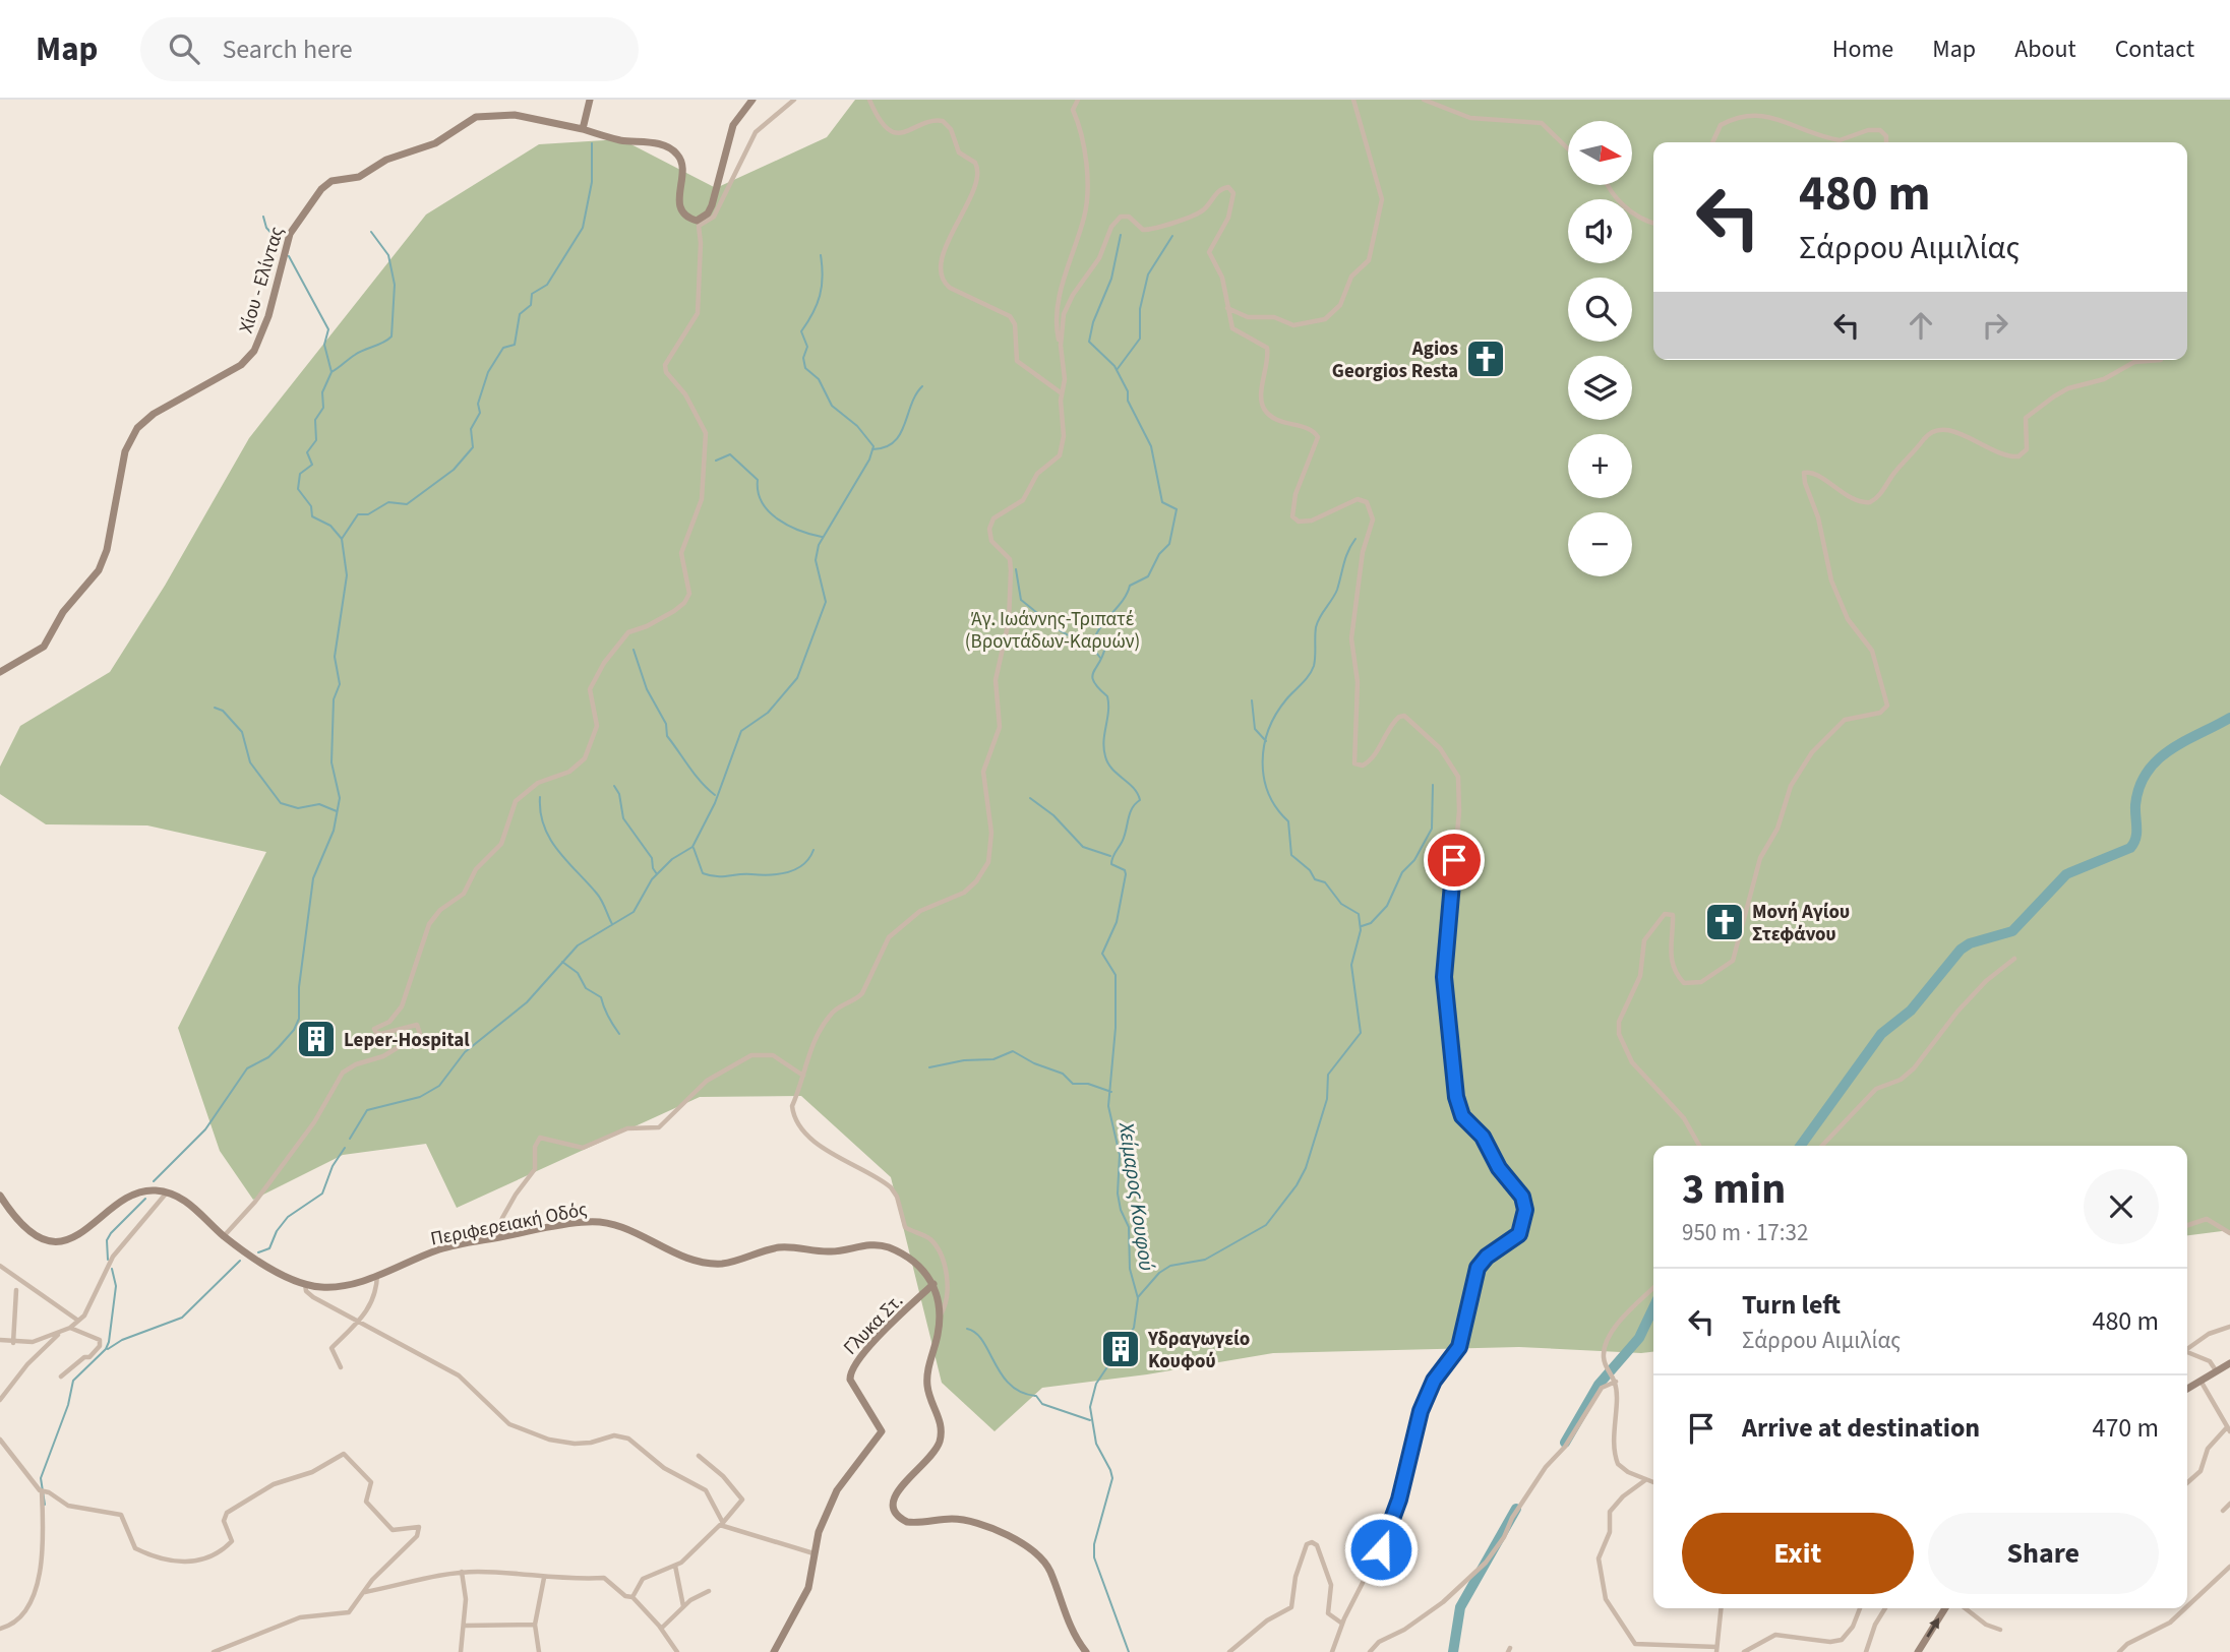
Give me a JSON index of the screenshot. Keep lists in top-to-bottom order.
{
  "streets": {
    "main road": ["Χίου - Ελίντας", "Περιφερειακή Οδός", "Γλυκα Στ."]
  },
  "crossings": [
    ["Περιφερειακή Οδός", "Γλυκα Στ."]
  ],
  "water": ["Χείμαρος Κουφού"],
  "parks": ["Άγ. Ιωάννης-Τριπατέ (Βροντάδων-Καρυών)"],
  "places": {
    "church": ["Agios Georgios Resta", "Μονή Αγίου Στεφάνου"],
    "building": ["Leper-Hospital", "Υδραγωγείο Κουφού"]
  },
  "north": "right",
  "page": {
    "header": "Map",
    "search": "Search here",
    "nav": [
      "Home",
      "Map",
      "About",
      "Contact"
    ],
    "map_buttons": ["+", "−"],
    "turn": ["480 m", "Σάρρου Αιμιλίας"],
    "heading": ["3 min", "950 m · 17:32"],
    "list": [
      {
        "name": "Turn left",
        "note": "Σάρρου Αιμιλίας",
        "value": "480 m"
      },
      {
        "name": "Arrive at destination",
        "value": "470 m"
      }
    ],
    "buttons": ["Exit", "Share"]
  }
}
